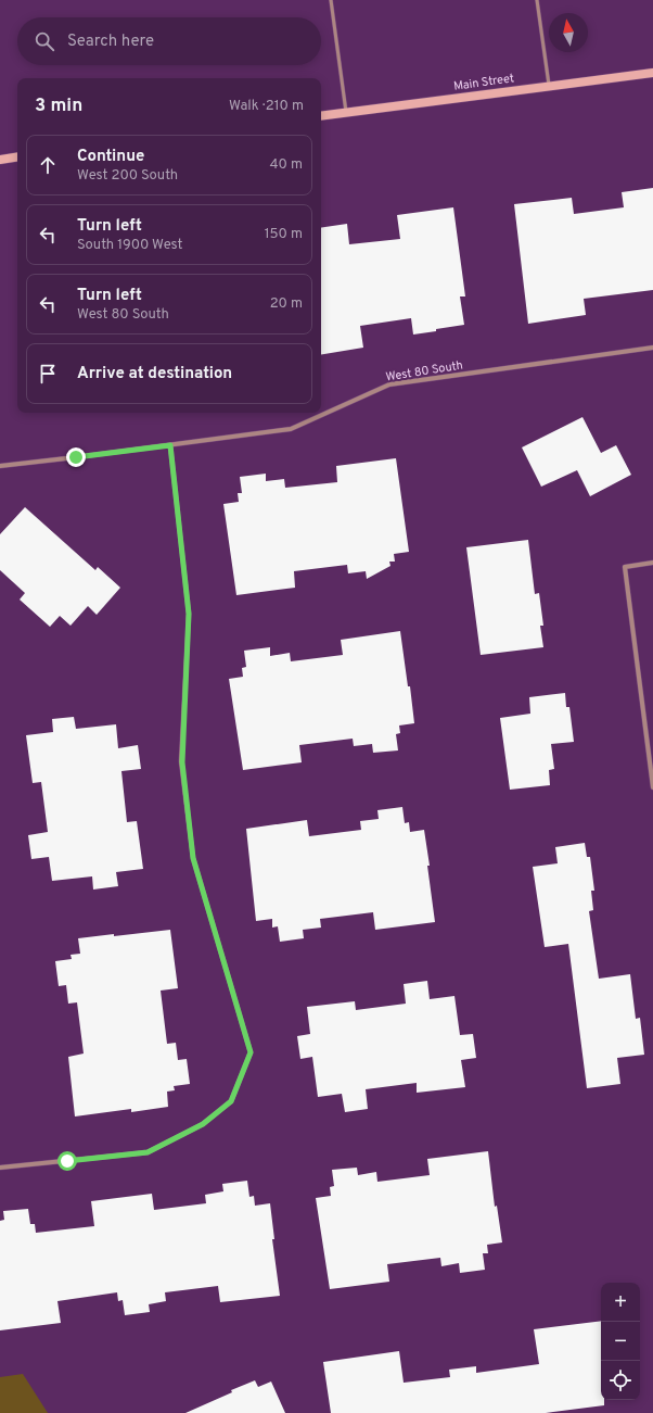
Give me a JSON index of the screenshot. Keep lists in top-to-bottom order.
{
  "streets": {
    "main road": ["Main Street"],
    "street": ["West 80 South"]
  },
  "north": "top",
  "page": {
    "search": "Search here",
    "heading": ["3 min", "Walk · 210 m"],
    "list": [
      ["Continue", "West 200 South", "40 m"],
      ["Turn left", "South 1900 West", "150 m"],
      ["Turn left", "West 80 South", "20 m"],
      "Arrive at destination"
    ],
    "map_buttons": ["+", "−"]
  }
}
